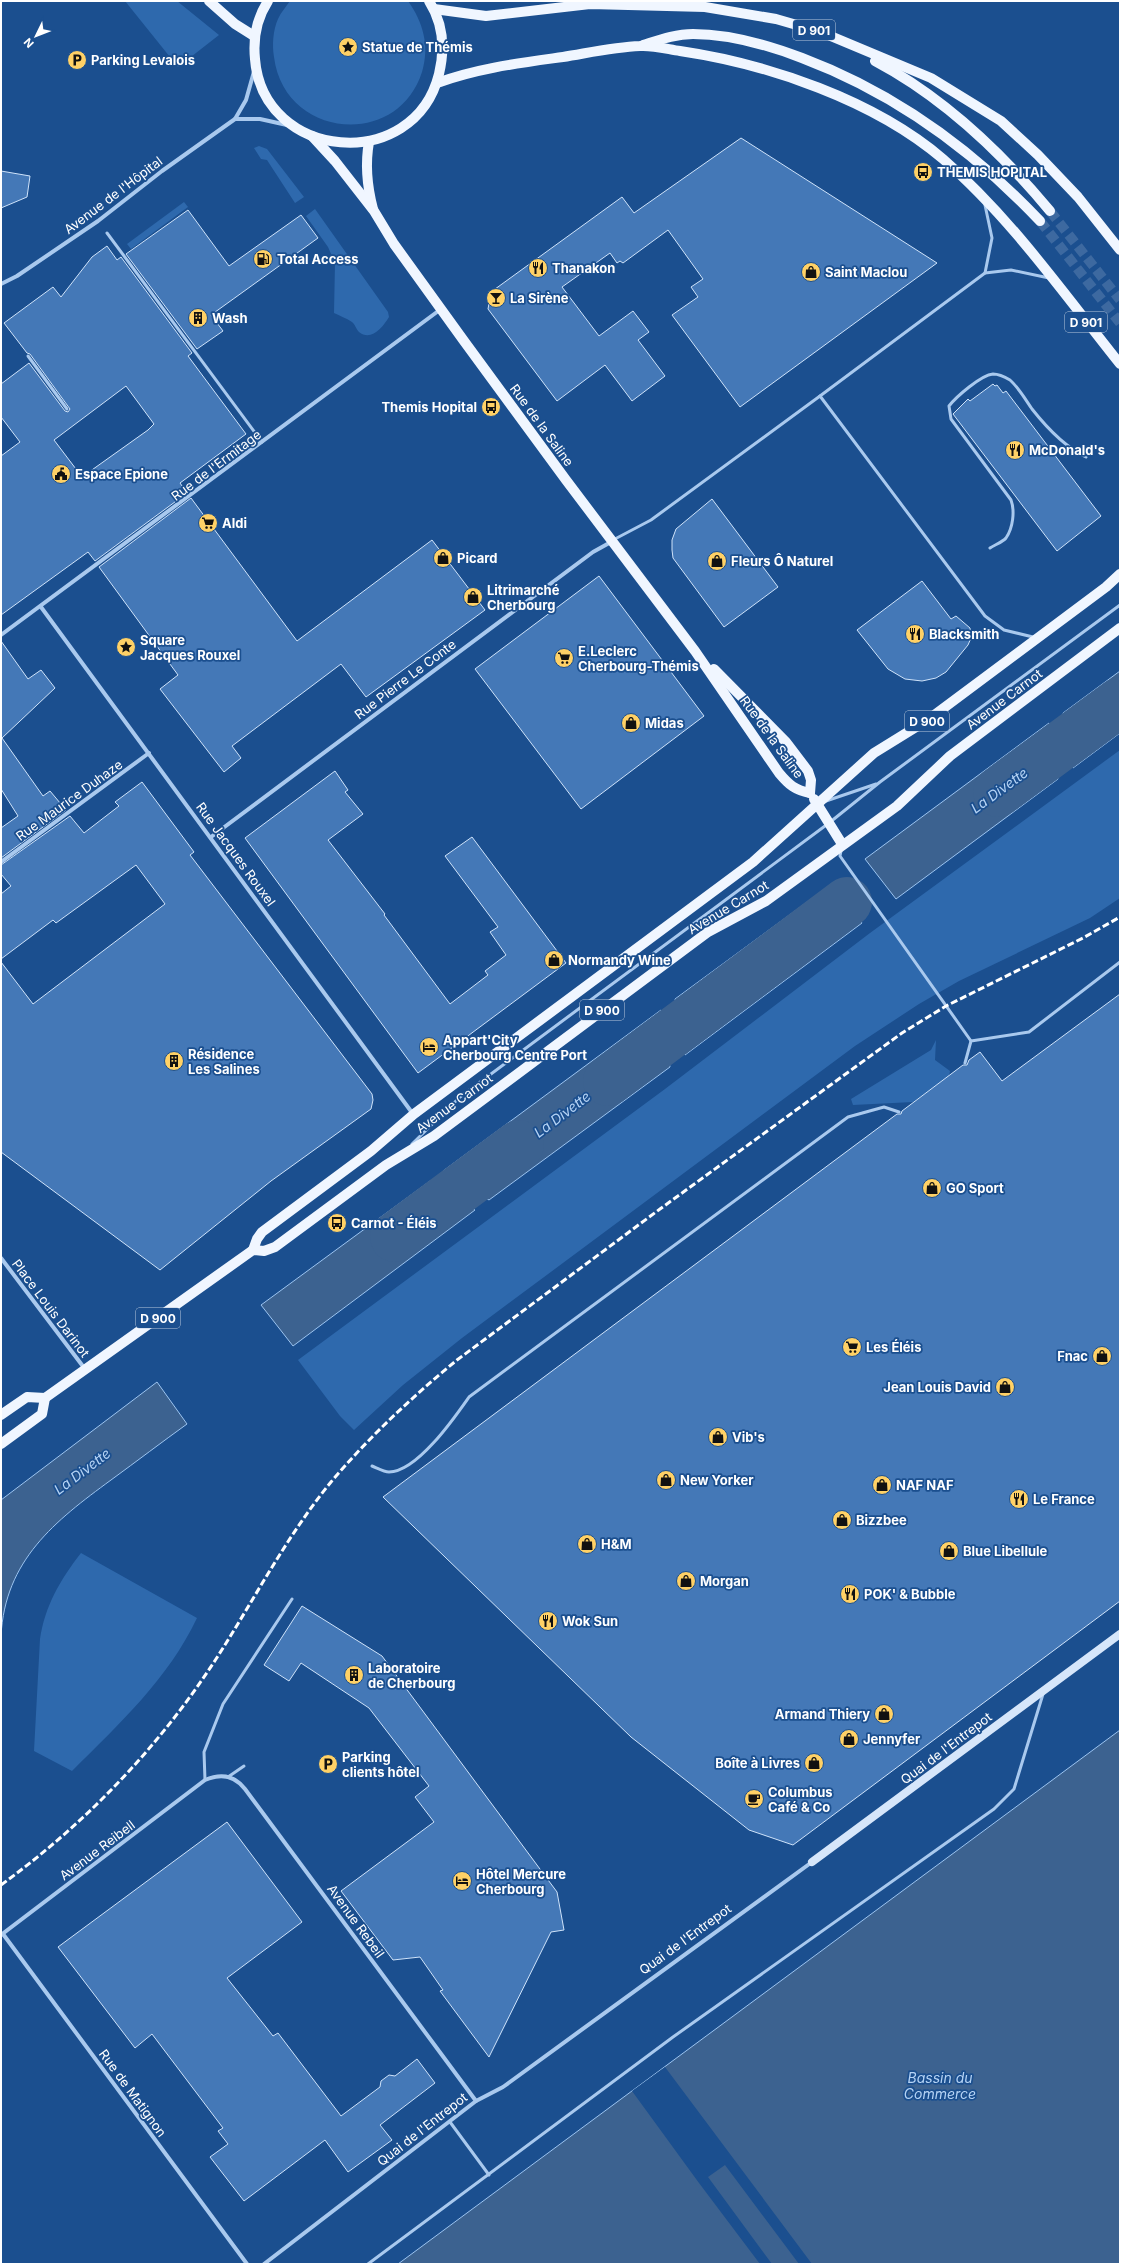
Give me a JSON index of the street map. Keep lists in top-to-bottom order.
{
  "streets": {
    "main road": [
      "D 901",
      "Rue de la Saline",
      "Avenue Carnot",
      "D 900"
    ],
    "street": [
      "Avenue de l'Hôpital",
      "Rue de l'Ermitage",
      "Rue Pierre Le Conte",
      "Rue Maurice Duhaze",
      "Rue Jacques Rouxel",
      "Place Louis Darinot",
      "Quai de l'Entrepot",
      "Avenue Reibell",
      "Avenue Rebeil",
      "Rue de Matignon"
    ]
  },
  "crossings": [
    ["Rue de la Saline", "Rue de l'Ermitage"],
    ["Rue de la Saline", "Rue Pierre Le Conte"],
    ["Rue de l'Ermitage", "Rue Jacques Rouxel"],
    ["Rue Pierre Le Conte", "Rue Jacques Rouxel"],
    ["Avenue Carnot", "D 900"],
    ["Avenue Carnot", "Place Louis Darinot"],
    ["D 900", "Rue Jacques Rouxel"],
    ["Rue Maurice Duhaze", "Rue Jacques Rouxel"],
    ["Quai de l'Entrepot", "Avenue Rebeil"],
    ["Avenue Reibell", "Rue de Matignon"]
  ],
  "water": ["La Divette", "Bassin du Commerce"],
  "places": {
    "place": ["Statue de Thémis", "Square Jacques Rouxel"],
    "parking": ["Parking Levalois", "Parking clients hôtel"],
    "bus stop": ["THEMIS HOPITAL", "Themis Hopital", "Carnot - Éléis"],
    "fuel station": ["Total Access"],
    "restaurant": [
      "Thanakon",
      "McDonald's",
      "Blacksmith",
      "Le France",
      "POK' & Bubble",
      "Wok Sun"
    ],
    "shop": [
      "Saint Maclou",
      "Picard",
      "Fleurs Ô Naturel",
      "Litrimarché Cherbourg",
      "Midas",
      "Normandy Wine",
      "GO Sport",
      "Fnac",
      "Jean Louis David",
      "Vib's",
      "New Yorker",
      "NAF NAF",
      "Bizzbee",
      "H&M",
      "Blue Libellule",
      "Morgan",
      "Armand Thiery",
      "Jennyfer",
      "Boîte à Livres"
    ],
    "bar": ["La Sirène"],
    "building": ["Wash", "Résidence Les Salines", "Laboratoire de Cherbourg"],
    "public building": ["Espace Epione"],
    "supermarket": ["Aldi", "E.Leclerc Cherbourg-Thémis", "Les Éléis"],
    "hotel": ["Appart'City Cherbourg Centre Port", "Hôtel Mercure Cherbourg"],
    "cafe": ["Columbus Café & Co"]
  },
  "north": "bottom left"
}
